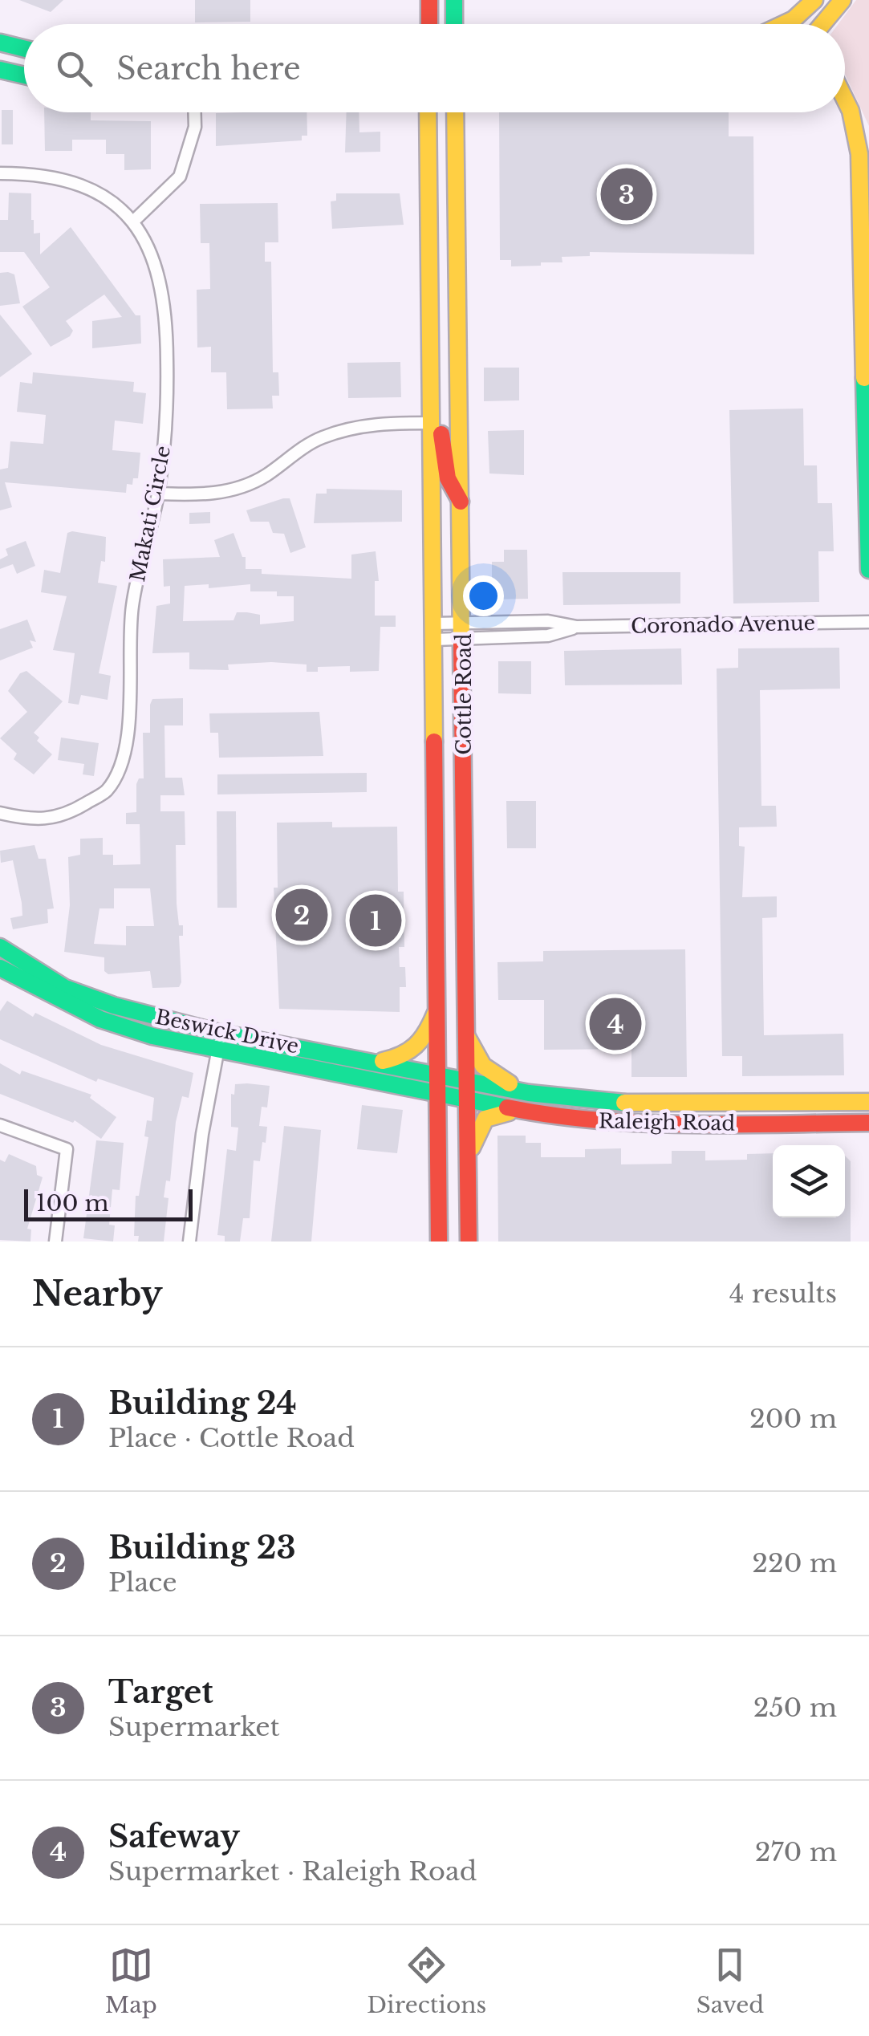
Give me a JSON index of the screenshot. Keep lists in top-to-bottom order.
{
  "streets": {
    "main road": ["Cottle Road", "Beswick Drive", "Raleigh Road"],
    "street": ["Makati Circle", "Coronado Avenue"]
  },
  "crossings": [
    ["Coronado Avenue", "Cottle Road"],
    ["Cottle Road", "Beswick Drive"],
    ["Cottle Road", "Raleigh Road"],
    ["Beswick Drive", "Raleigh Road"]
  ],
  "scale_bar": "100 m",
  "page": {
    "search": "Search here",
    "pins": [
      "3",
      "2",
      "1",
      "4"
    ],
    "scale": "100 m",
    "heading": ["Nearby", "4 results"],
    "list": [
      {
        "mark": "1",
        "name": "Building 24",
        "note": "Place · Cottle Road",
        "value": "200 m"
      },
      {
        "mark": "2",
        "name": "Building 23",
        "note": "Place",
        "value": "220 m"
      },
      {
        "mark": "3",
        "name": "Target",
        "note": "Supermarket",
        "value": "250 m"
      },
      {
        "mark": "4",
        "name": "Safeway",
        "note": "Supermarket · Raleigh Road",
        "value": "270 m"
      }
    ],
    "nav": ["Map", "Directions", "Saved"]
  }
}
